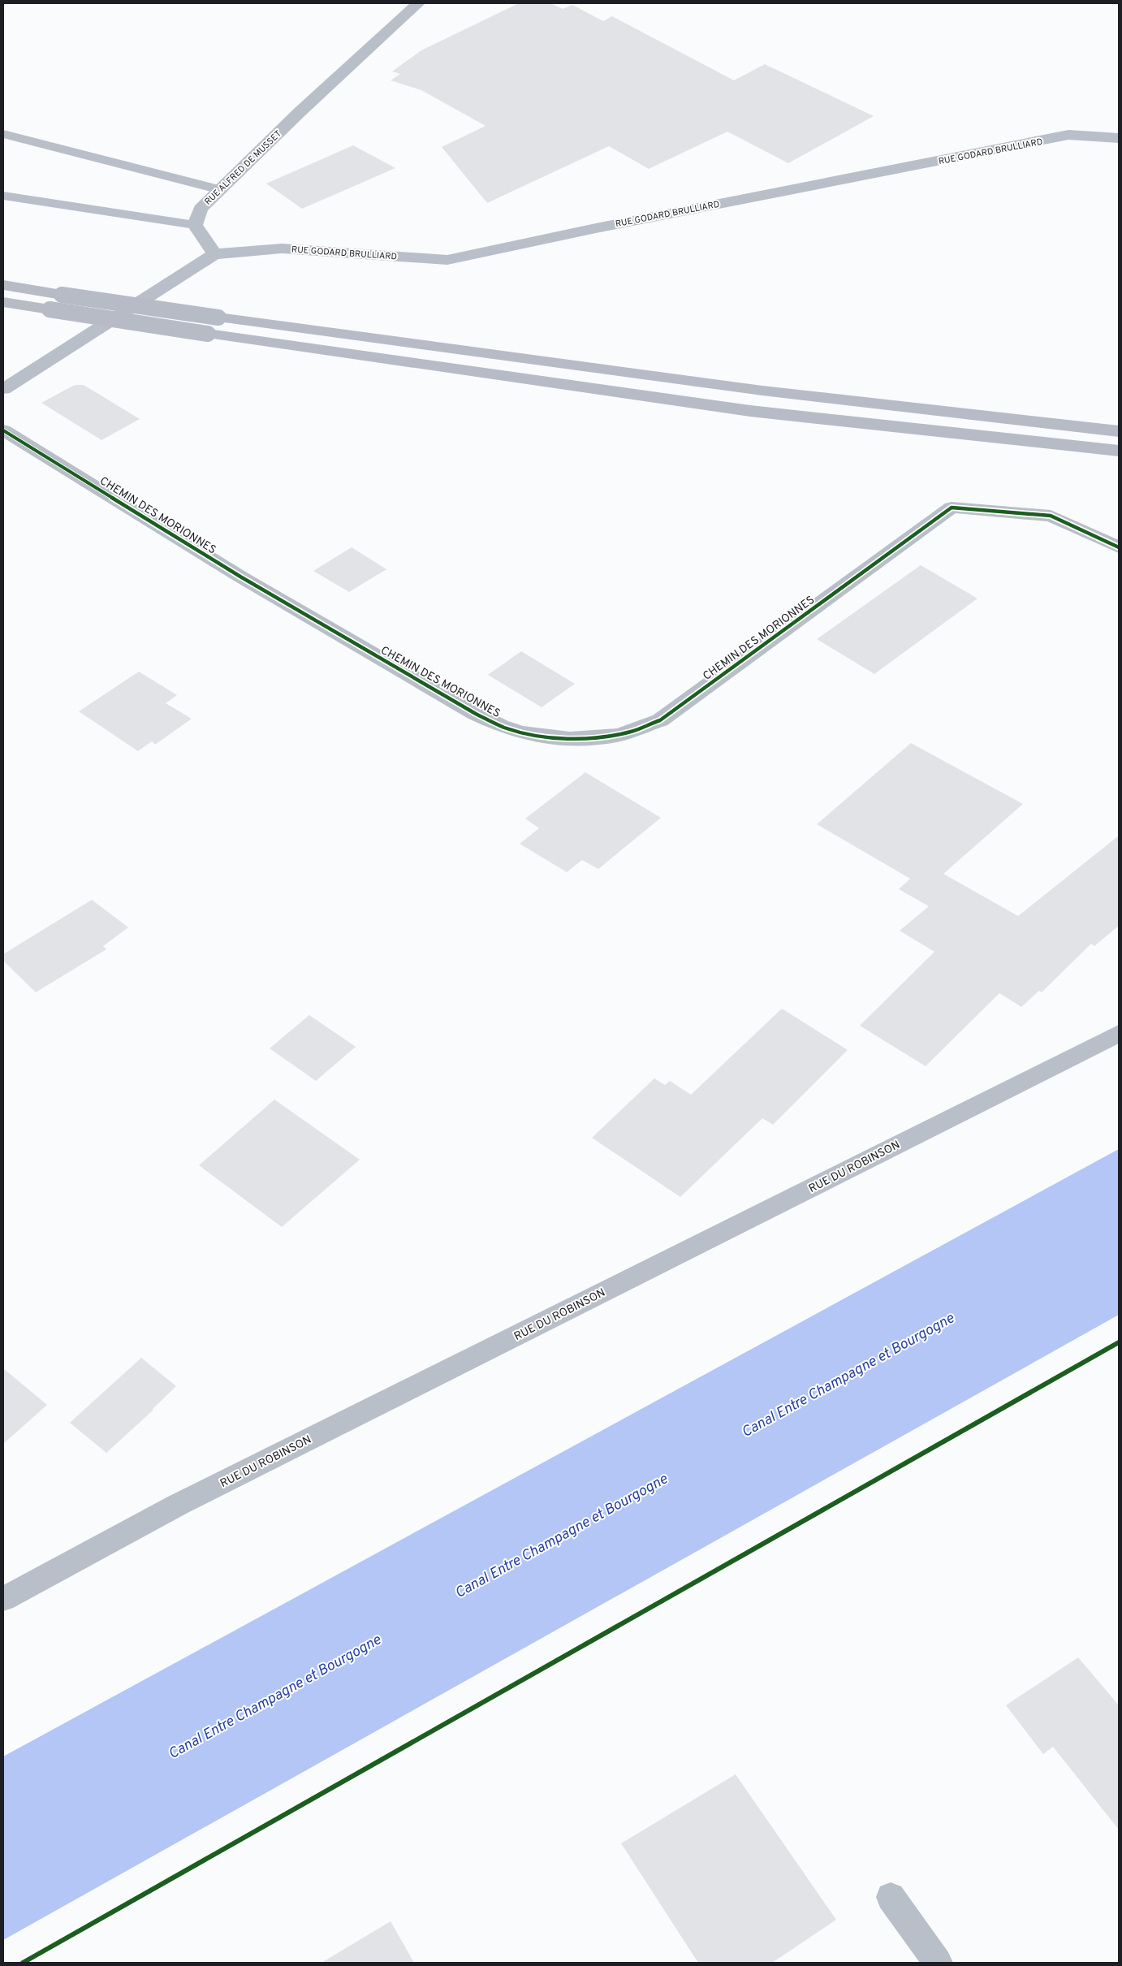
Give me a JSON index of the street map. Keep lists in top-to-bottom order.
{
  "streets": {
    "street": [
      "RUE GODARD BRULLIARD",
      "RUE ALFRED DE MUSSET",
      "CHEMIN DES MORIONNES",
      "RUE DU ROBINSON"
    ]
  },
  "water": ["Canal Entre Champagne et Bourgogne"]
}
